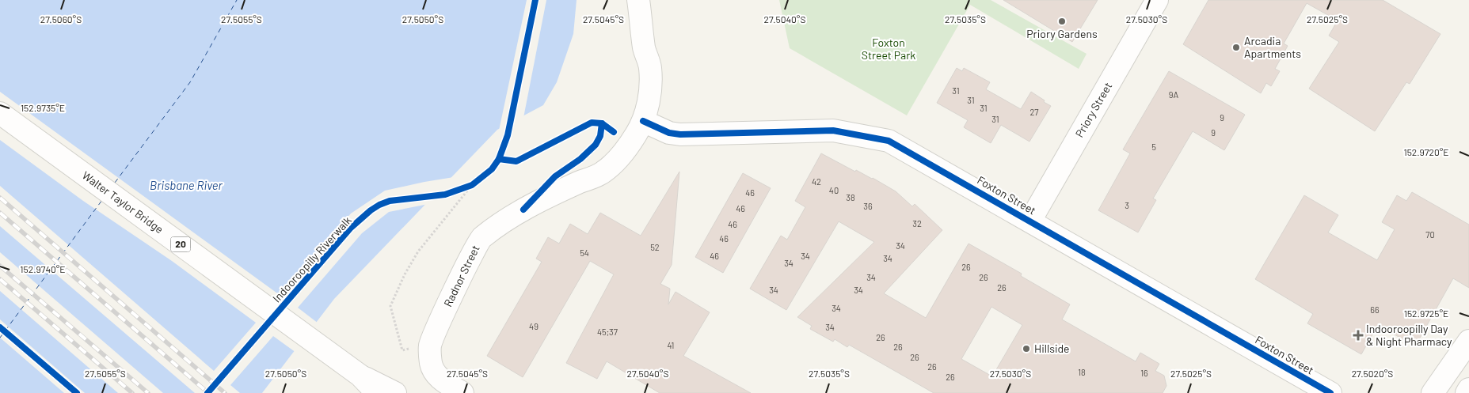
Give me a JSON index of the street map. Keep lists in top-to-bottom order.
{
  "streets": {
    "street": [
      "Priory Street",
      "Foxton Street",
      "Walter Taylor Bridge",
      "20",
      "Radnor Street"
    ],
    "cycle path": ["Indooroopilly Riverwalk"]
  },
  "crossings": [
    ["Priory Street", "Foxton Street"],
    ["Foxton Street", "Radnor Street"],
    ["Walter Taylor Bridge", "20"]
  ],
  "water": ["Brisbane River"],
  "parks": ["Foxton Street Park"],
  "places": {
    "other": ["Priory Gardens", "Arcadia Apartments", "Hillside"],
    "health": ["Indooroopilly Day & Night Pharmacy"]
  },
  "house_numbers": [
    "31",
    "9A",
    "31",
    "31",
    "27",
    "9",
    "31",
    "9",
    "5",
    "42",
    "40",
    "46",
    "38",
    "3",
    "36",
    "46",
    "32",
    "46",
    "70",
    "46",
    "34",
    "52",
    "54",
    "46",
    "34",
    "34",
    "34",
    "26",
    "34",
    "26",
    "26",
    "34",
    "34",
    "34",
    "66",
    "49",
    "34",
    "45;37",
    "26",
    "41",
    "26",
    "26",
    "26",
    "18",
    "16",
    "26"
  ],
  "coordinates": [
    "27.5055°S",
    "27.5050°S",
    "27.5045°S",
    "27.5040°S",
    "27.5035°S",
    "27.5030°S",
    "27.5060°S",
    "27.5025°S",
    "152.9735°E",
    "152.9720°E",
    "152.9740°E",
    "152.9725°E",
    "27.5020°S"
  ]
}
